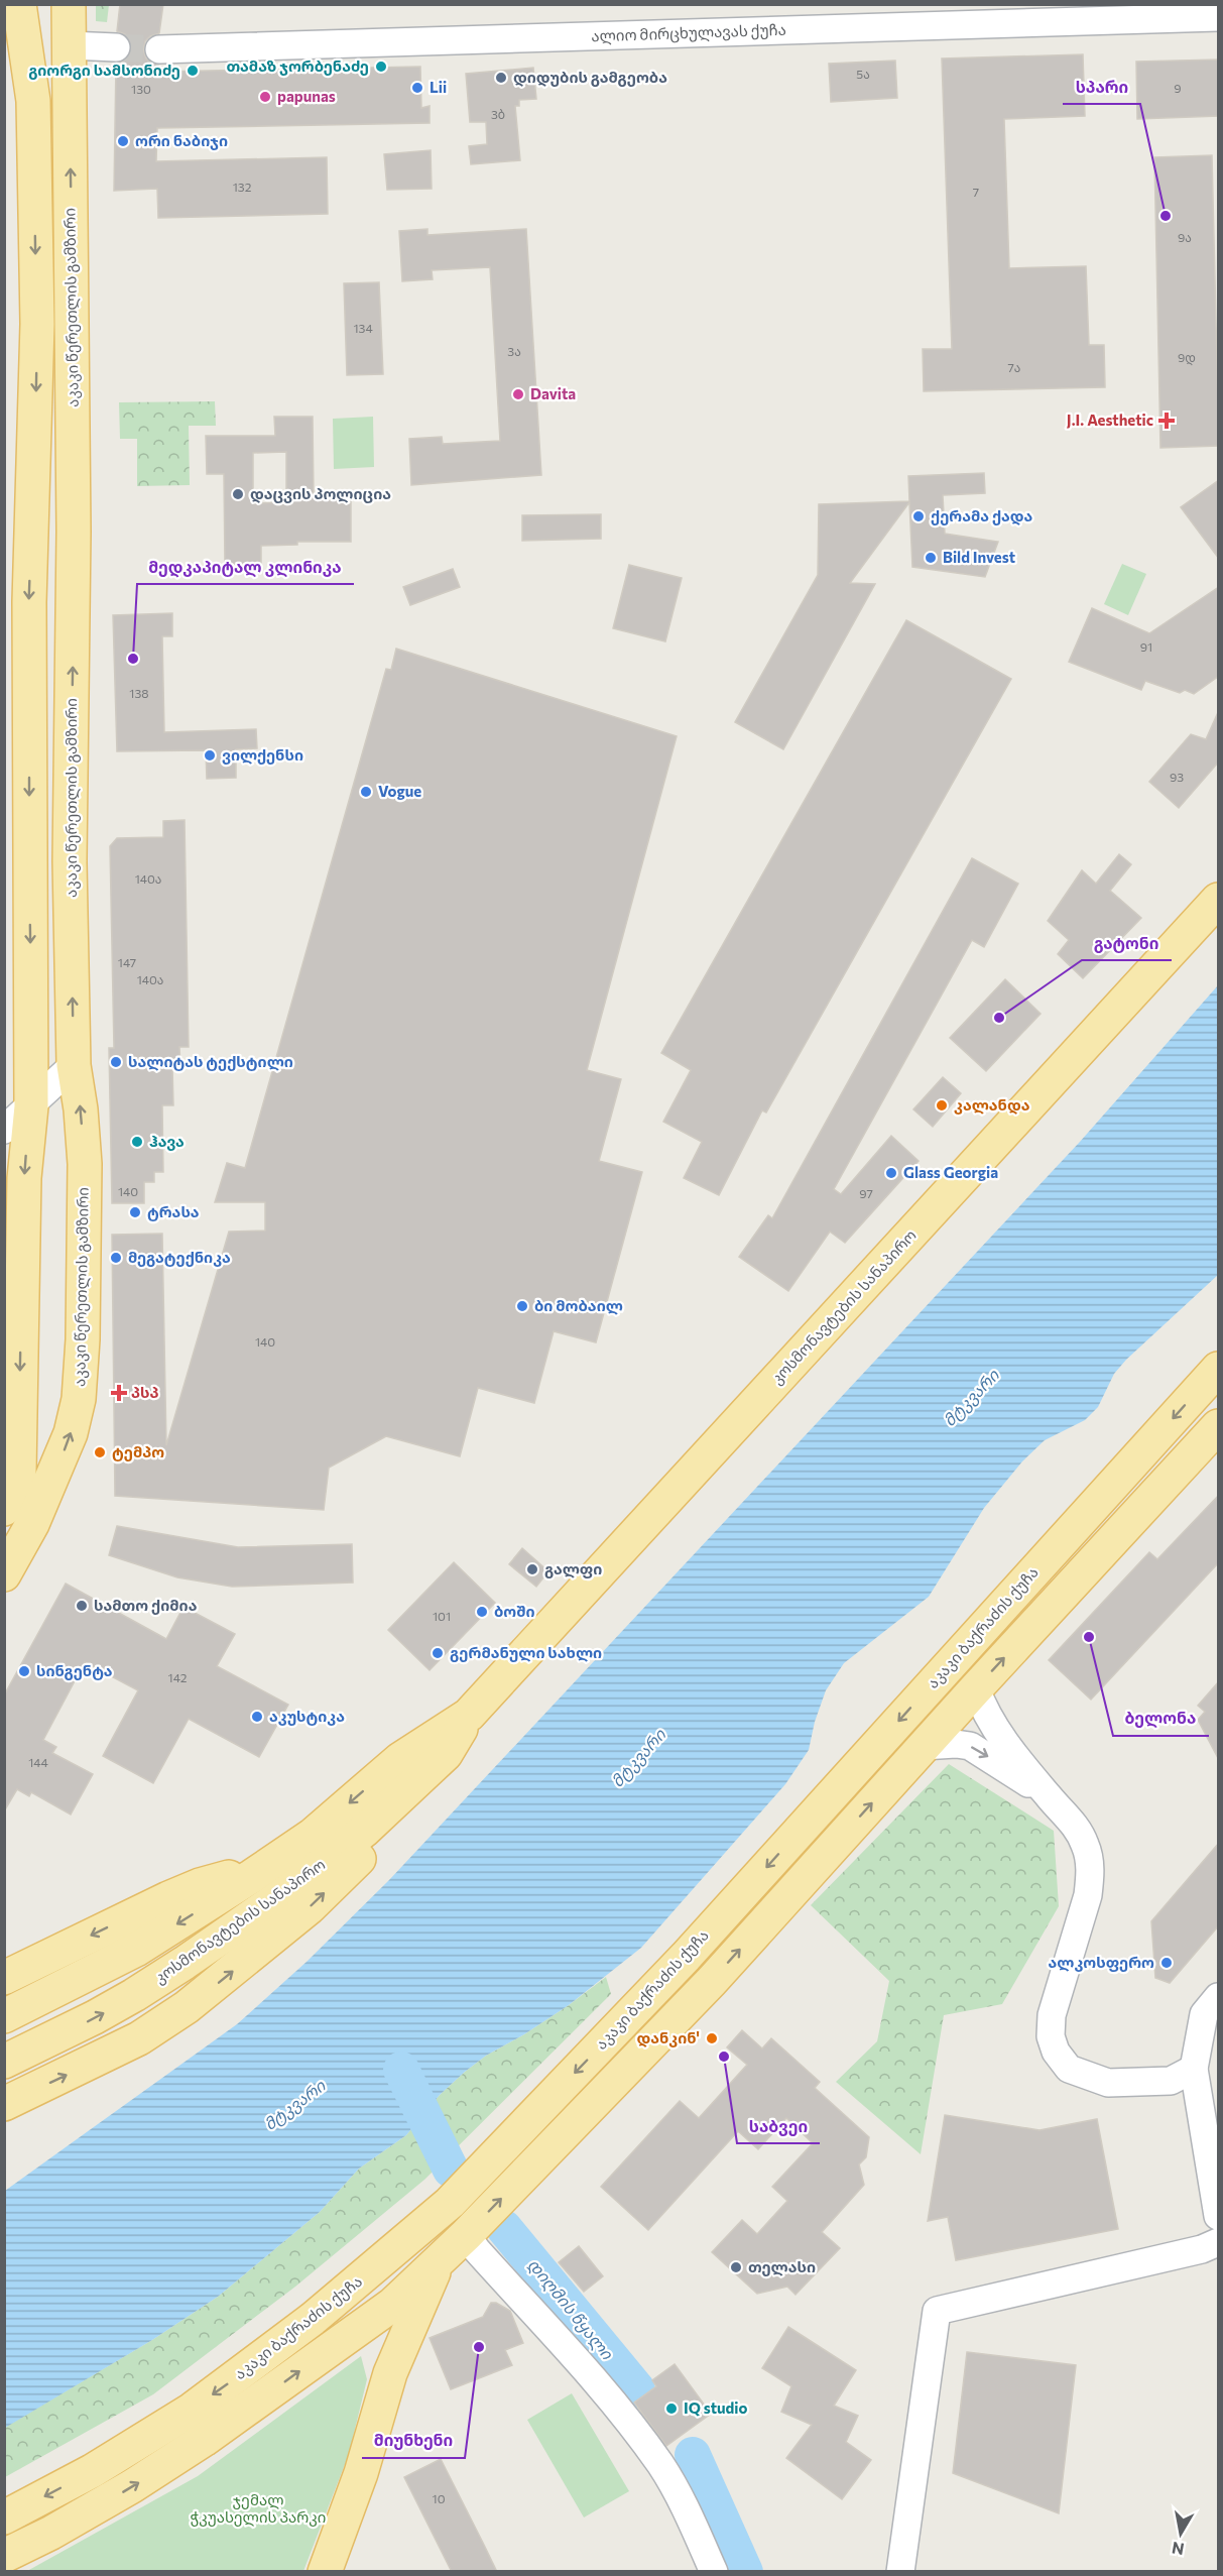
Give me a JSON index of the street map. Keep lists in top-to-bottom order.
{
  "streets": {
    "main road": ["აკაკი წერეთლის გამზირი", "კოსმონავტების სანაპირო", "აკაკი ბაქრაძის ქუჩა"],
    "street": ["ალიო მირცხულავას ქუჩა"]
  },
  "water": ["მტკვარი", "დიღმის წყალი"],
  "parks": ["ჯემალ ჭკუასელის პარკი"],
  "places": {
    "other": [
      "თამაზ ჯორბენაძე",
      "გიორგი სამსონიძე",
      "დიდუბის გამგეობა",
      "Lii",
      "papunas",
      "ორი ნაბიჯი",
      "სპარი",
      "Davita",
      "დაცვის პოლიცია",
      "ქერამა ქადა",
      "Bild Invest",
      "მედკაპიტალ კლინიკა",
      "ვილქენსი",
      "Vogue",
      "გატონი",
      "სალიტას ტექსტილი",
      "კალანდა",
      "ჰავა",
      "Glass Georgia",
      "ტრასა",
      "მეგატექნიკა",
      "ბი მობაილ",
      "ტემპო",
      "გალფი",
      "სამთო ქიმია",
      "ბოში",
      "ბელონა",
      "გერმანული სახლი",
      "სინგენტა",
      "აკუსტიკა",
      "ალკოსფერო",
      "დანკინ'",
      "საბვეი",
      "თელასი",
      "მიუნხენი",
      "IQ studio"
    ],
    "health": ["J.I. Aesthetic", "პსპ"]
  },
  "house_numbers": [
    "5ა",
    "9",
    "130",
    "3ბ",
    "132",
    "7",
    "9ა",
    "134",
    "3ა",
    "9დ",
    "7ა",
    "91",
    "138",
    "93",
    "140ა",
    "147",
    "140ა",
    "140",
    "97",
    "140",
    "101",
    "142",
    "144",
    "10"
  ],
  "north": "bottom"
}
